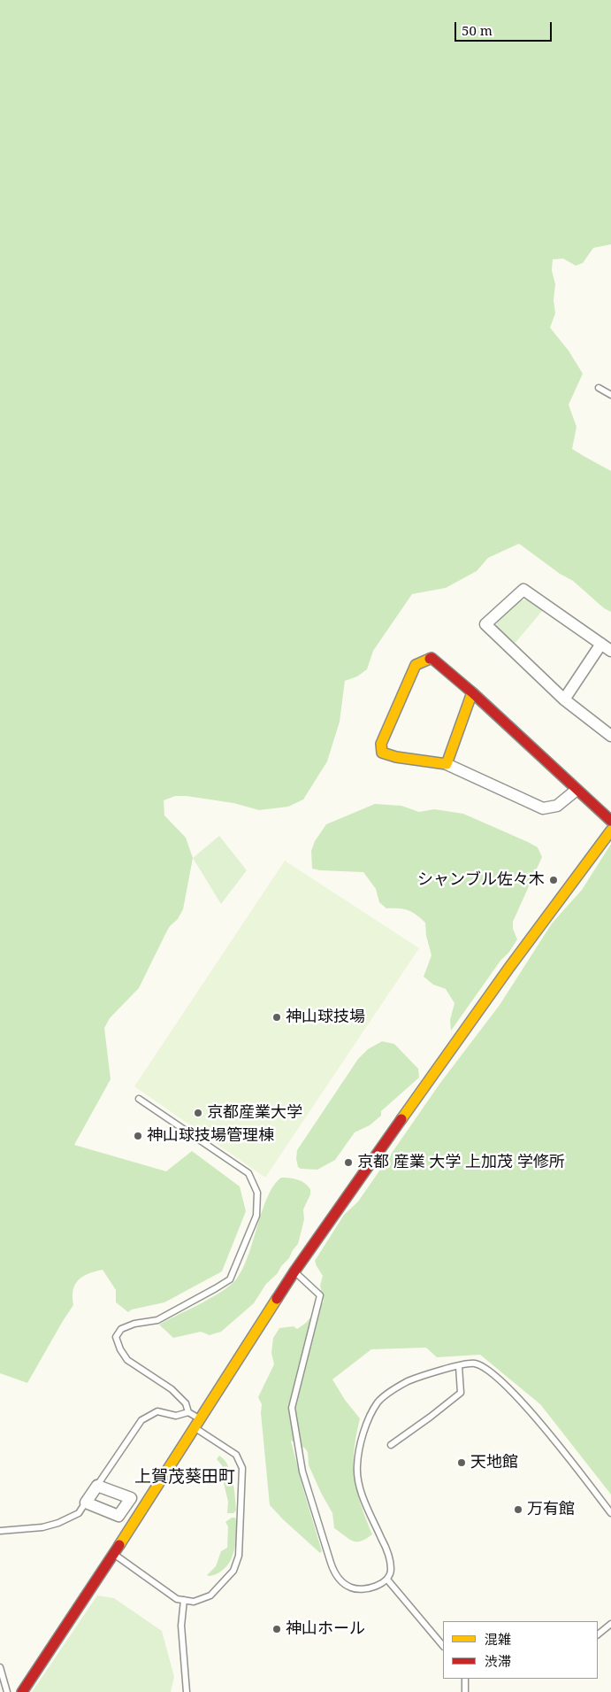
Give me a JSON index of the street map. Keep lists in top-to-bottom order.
{
  "districts": ["上賀茂葵田町"],
  "places": [
    "シャンブル佐々木",
    "神山球技場",
    "京都産業大学",
    "神山球技場管理棟",
    "京都 産業 大学 上加茂 学修所",
    "天地館",
    "万有館",
    "神山ホール"
  ],
  "legend": ["混雑", "渋滞"],
  "scale_bar": "50 m"
}
